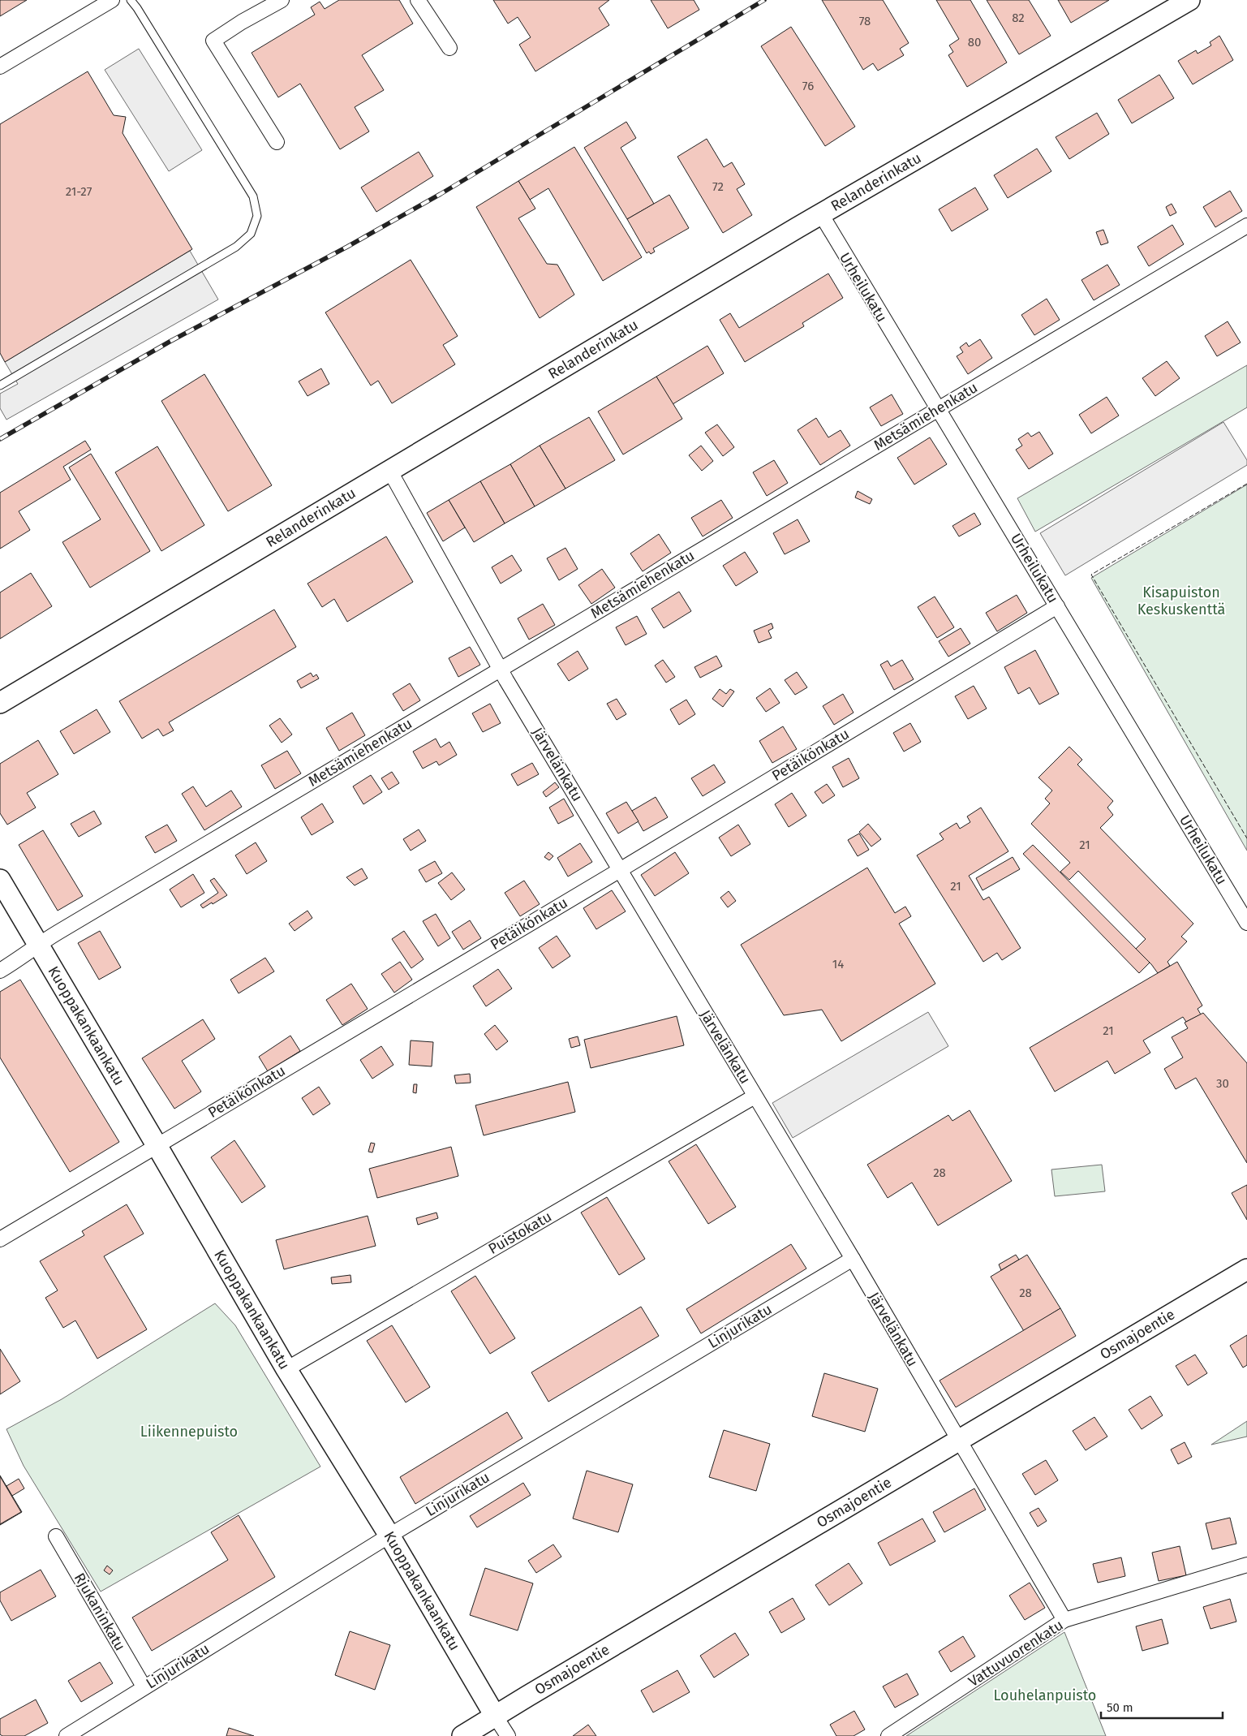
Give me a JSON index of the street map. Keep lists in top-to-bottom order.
{
  "streets": {
    "main road": ["Relanderinkatu", "Kuoppakankaankatu", "Osmajoentie"],
    "street": [
      "Urheilukatu",
      "Metsämiehenkatu",
      "Petäikönkatu",
      "Järvelänkatu",
      "Puistokatu",
      "Linjurikatu",
      "Rjukaninkatu",
      "Vattuvuorenkatu"
    ]
  },
  "crossings": [
    ["Relanderinkatu", "Urheilukatu"],
    ["Relanderinkatu", "Järvelänkatu"],
    ["Urheilukatu", "Metsämiehenkatu"],
    ["Urheilukatu", "Petäikönkatu"],
    ["Metsämiehenkatu", "Järvelänkatu"],
    ["Metsämiehenkatu", "Kuoppakankaankatu"],
    ["Petäikönkatu", "Järvelänkatu"],
    ["Petäikönkatu", "Kuoppakankaankatu"],
    ["Järvelänkatu", "Puistokatu"],
    ["Järvelänkatu", "Linjurikatu"],
    ["Järvelänkatu", "Osmajoentie"],
    ["Järvelänkatu", "Vattuvuorenkatu"],
    ["Kuoppakankaankatu", "Puistokatu"],
    ["Kuoppakankaankatu", "Linjurikatu"],
    ["Kuoppakankaankatu", "Osmajoentie"],
    ["Linjurikatu", "Rjukaninkatu"]
  ],
  "parks": ["Kisapuiston Keskuskenttä", "Liikennepuisto", "Louhelanpuisto"],
  "house_numbers": [
    "82",
    "78",
    "80",
    "76",
    "72",
    "21-27",
    "21",
    "21",
    "14",
    "21",
    "30",
    "28",
    "28"
  ],
  "scale_bar": "50 m"
}
